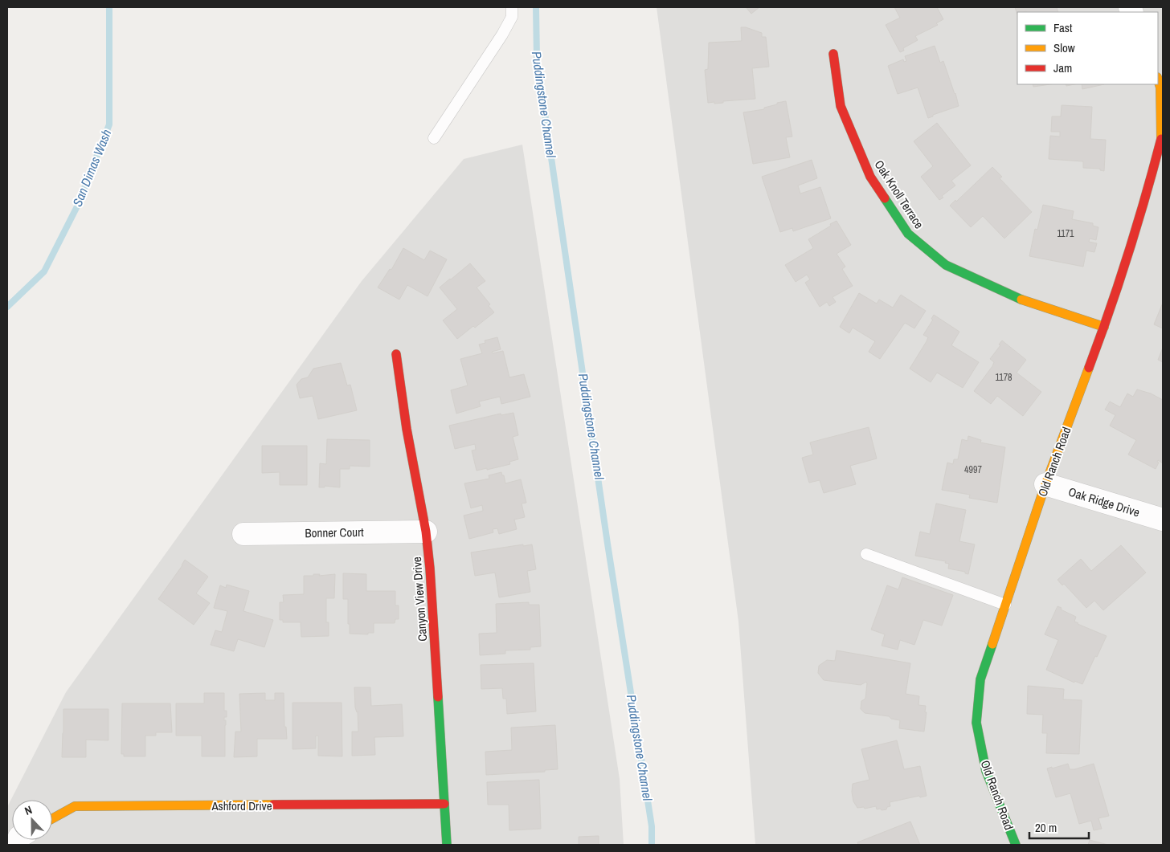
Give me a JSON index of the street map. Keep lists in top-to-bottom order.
{
  "streets": {
    "street": [
      "Oak Knoll Terrace",
      "Old Ranch Road",
      "Oak Ridge Drive",
      "Bonner Court",
      "Canyon View Drive",
      "Ashford Drive"
    ]
  },
  "crossings": [
    ["Oak Knoll Terrace", "Old Ranch Road"],
    ["Old Ranch Road", "Oak Ridge Drive"],
    ["Bonner Court", "Canyon View Drive"],
    ["Canyon View Drive", "Ashford Drive"]
  ],
  "water": ["Puddingstone Channel", "San Dimas Wash"],
  "house_numbers": ["1171", "1178", "4997"],
  "legend": ["Fast", "Slow", "Jam"],
  "scale_bar": "20 m",
  "north": "top"
}
